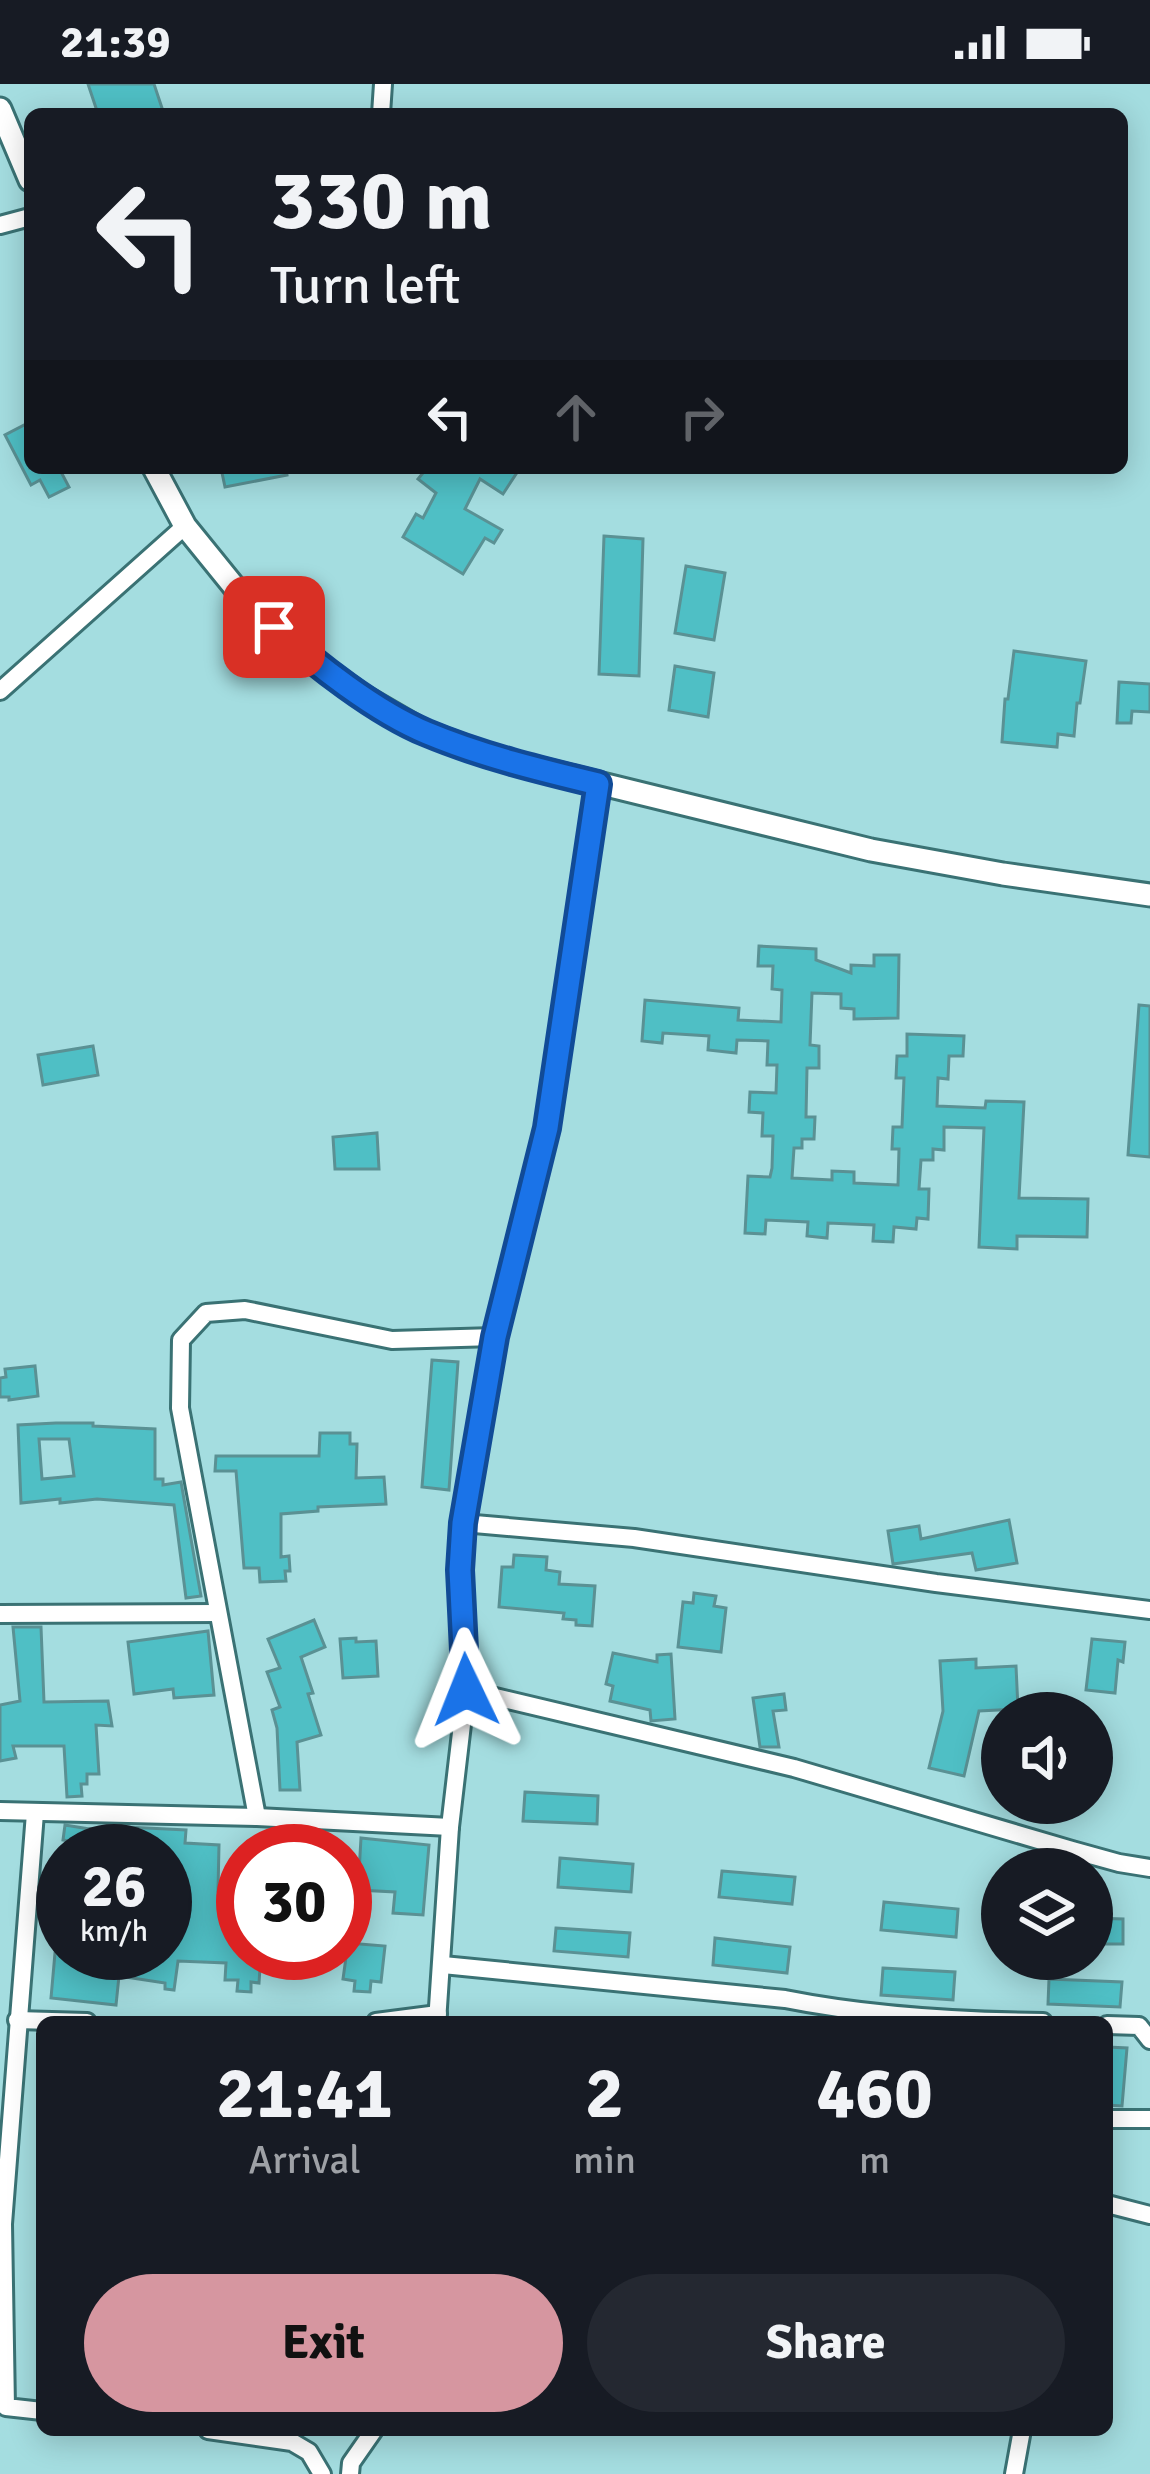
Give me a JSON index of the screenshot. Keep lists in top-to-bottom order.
{
  "page": {
    "status": "21:39",
    "turn": ["330 m", "Turn left"],
    "speed": "26 km/h",
    "limit": "30",
    "eta": [
      "21:41",
      "Arrival",
      "2",
      "min",
      "460",
      "m"
    ],
    "buttons": ["Exit", "Share"]
  }
}
